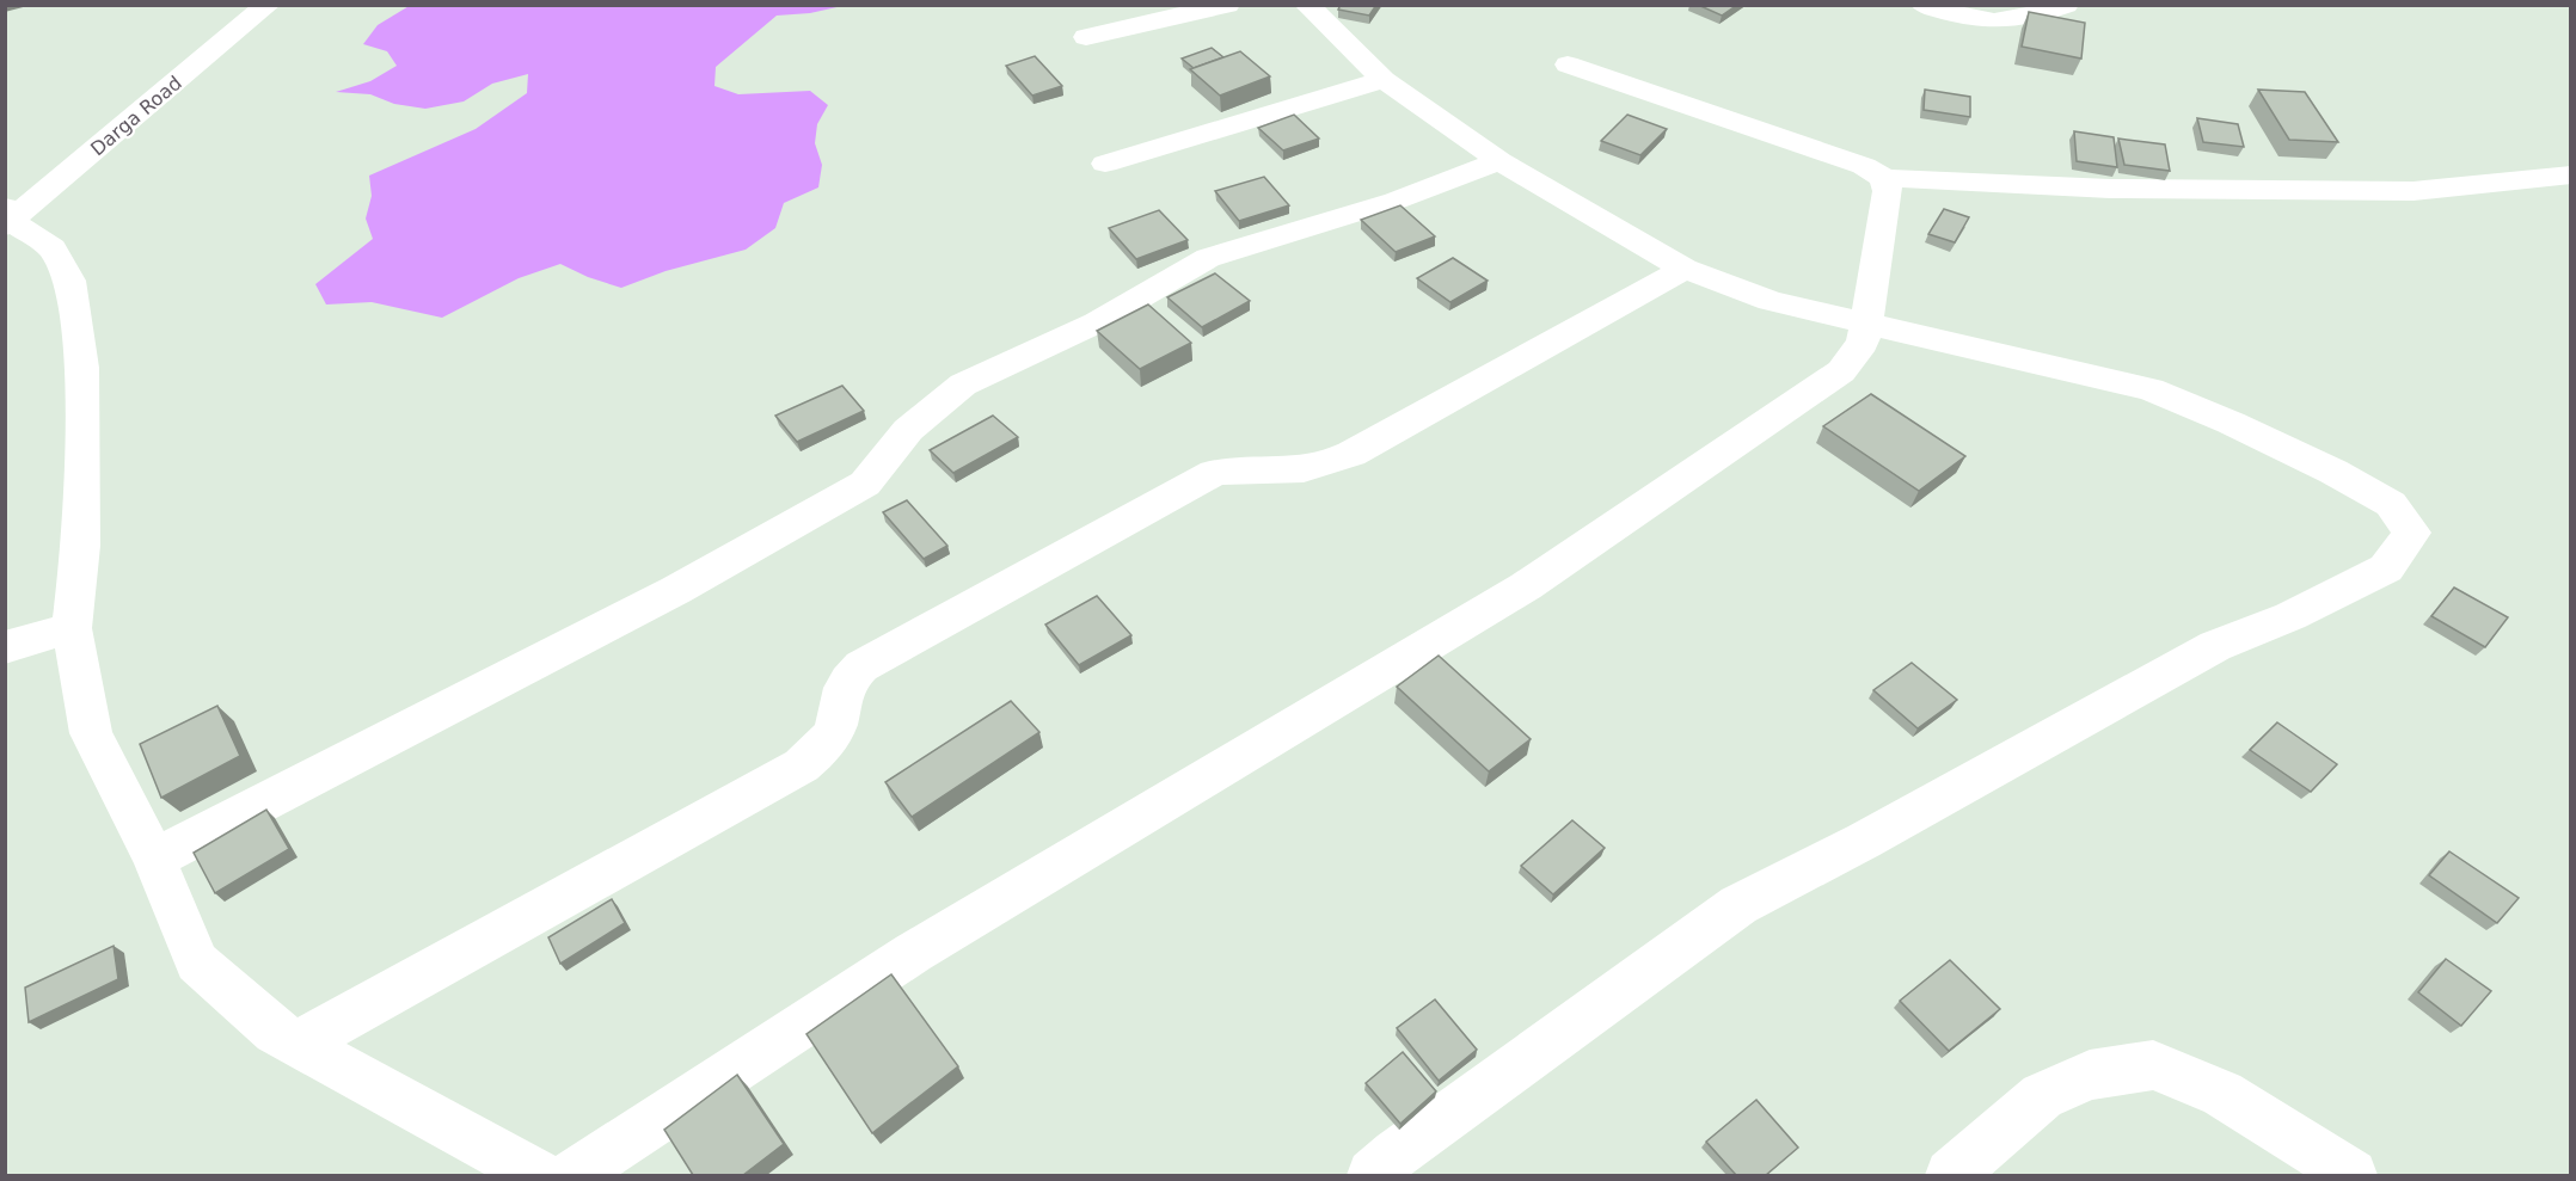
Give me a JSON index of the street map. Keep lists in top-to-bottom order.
{
  "streets": {
    "street": ["Darga Road"]
  }
}
